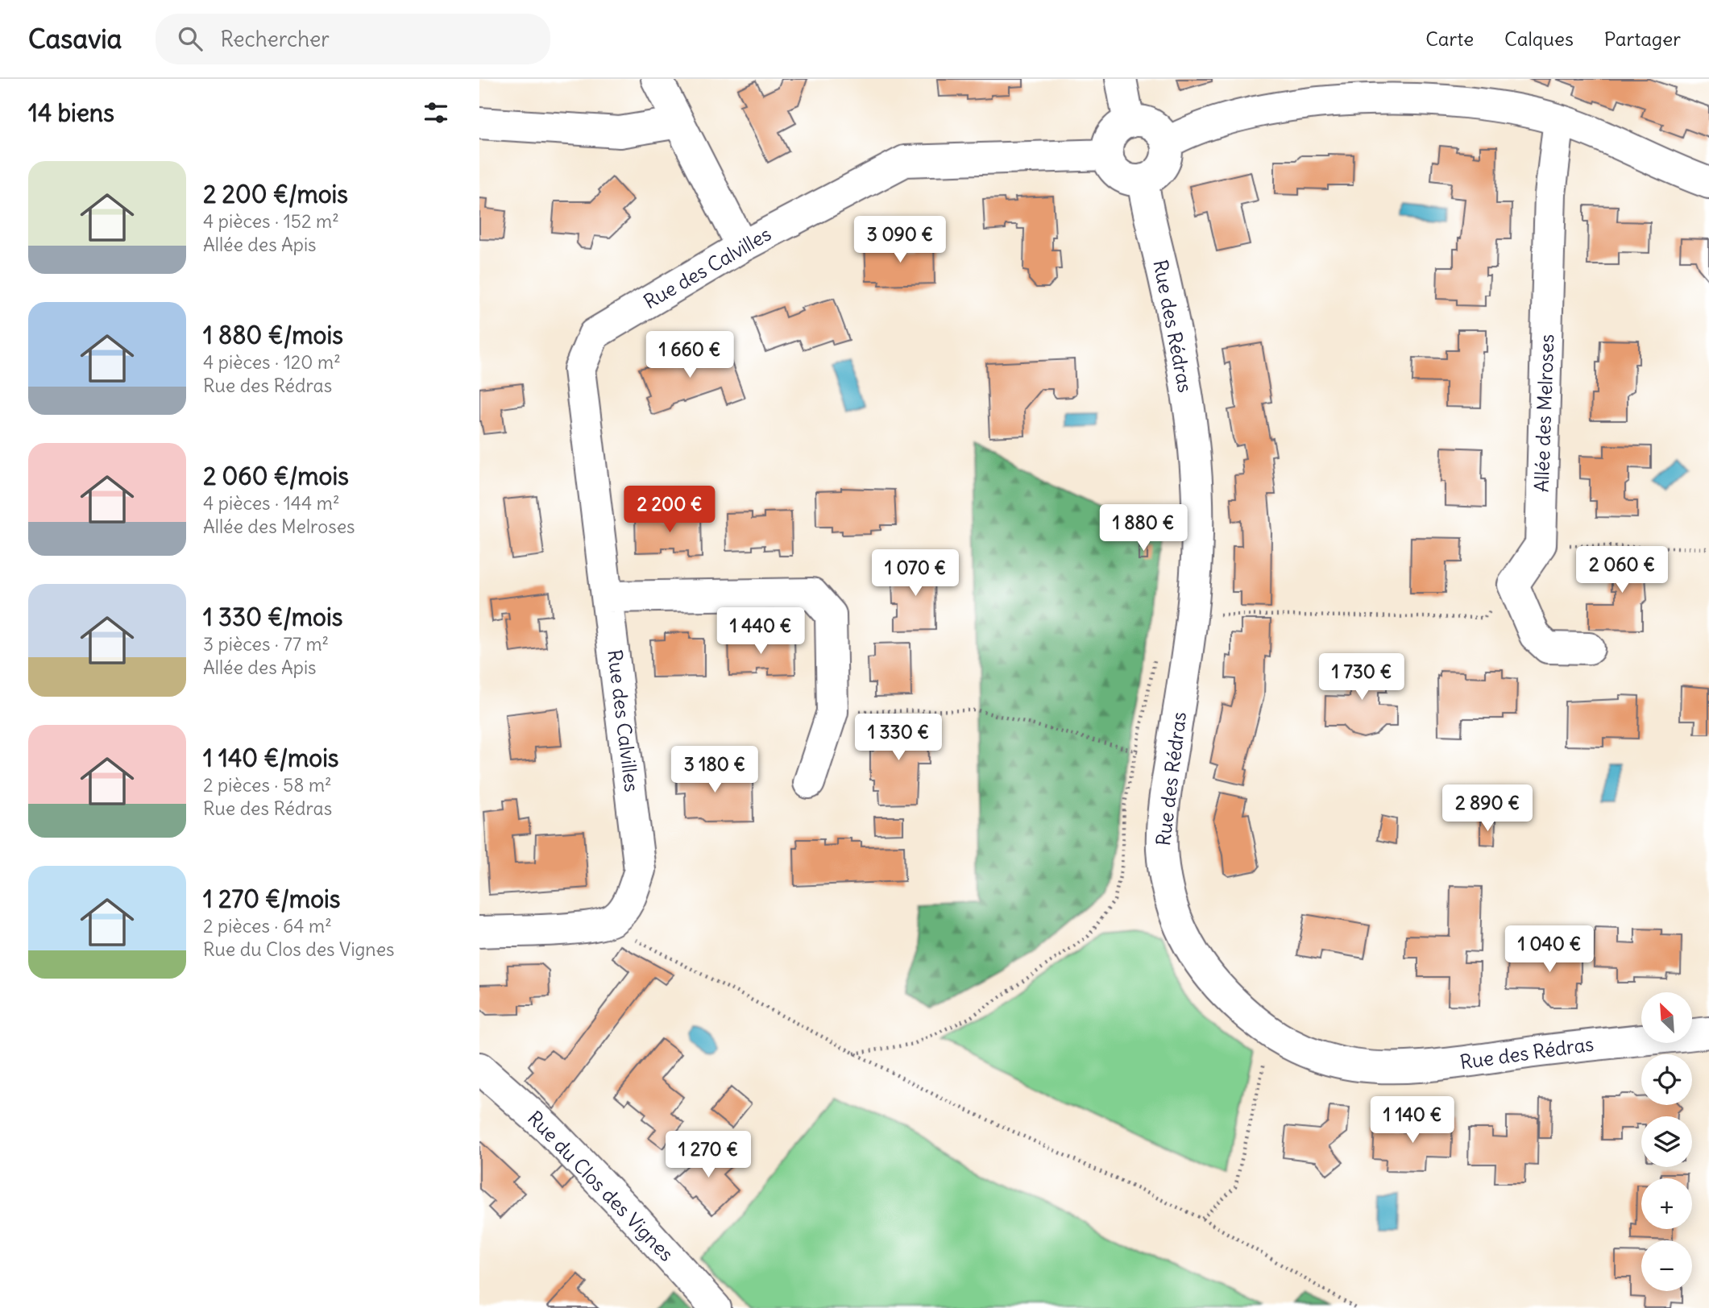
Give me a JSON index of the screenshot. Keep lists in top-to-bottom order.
{
  "streets": {
    "street": [
      "Rue des Calvilles",
      "Rue des Rédras",
      "Allée des Melroses",
      "Rue du Clos des Vignes"
    ]
  },
  "crossings": [
    ["Rue des Calvilles", "Rue des Rédras"]
  ],
  "north": "top left",
  "page": {
    "header": "Casavia",
    "search": "Rechercher",
    "nav": ["Carte", "Calques", "Partager"],
    "heading": "14 biens",
    "list": [
      {
        "name": "2 200 €/mois",
        "note": "4 pièces · 152 m² · Allée des Apis"
      },
      {
        "name": "1 880 €/mois",
        "note": "4 pièces · 120 m² · Rue des Rédras"
      },
      {
        "name": "2 060 €/mois",
        "note": "4 pièces · 144 m² · Allée des Melroses"
      },
      {
        "name": "1 330 €/mois",
        "note": "3 pièces · 77 m² · Allée des Apis"
      },
      {
        "name": "1 140 €/mois",
        "note": "2 pièces · 58 m² · Rue des Rédras"
      },
      {
        "name": "1 270 €/mois",
        "note": "2 pièces · 64 m² · Rue du Clos des Vignes"
      }
    ],
    "price": [
      "3 090 €",
      "1 660 €",
      "2 200 €",
      "1 880 €",
      "2 060 €",
      "1 070 €",
      "1 440 €",
      "1 730 €",
      "1 330 €",
      "3 180 €",
      "2 890 €",
      "1 040 €",
      "1 140 €",
      "1 270 €"
    ],
    "map_buttons": ["+", "−"]
  }
}
